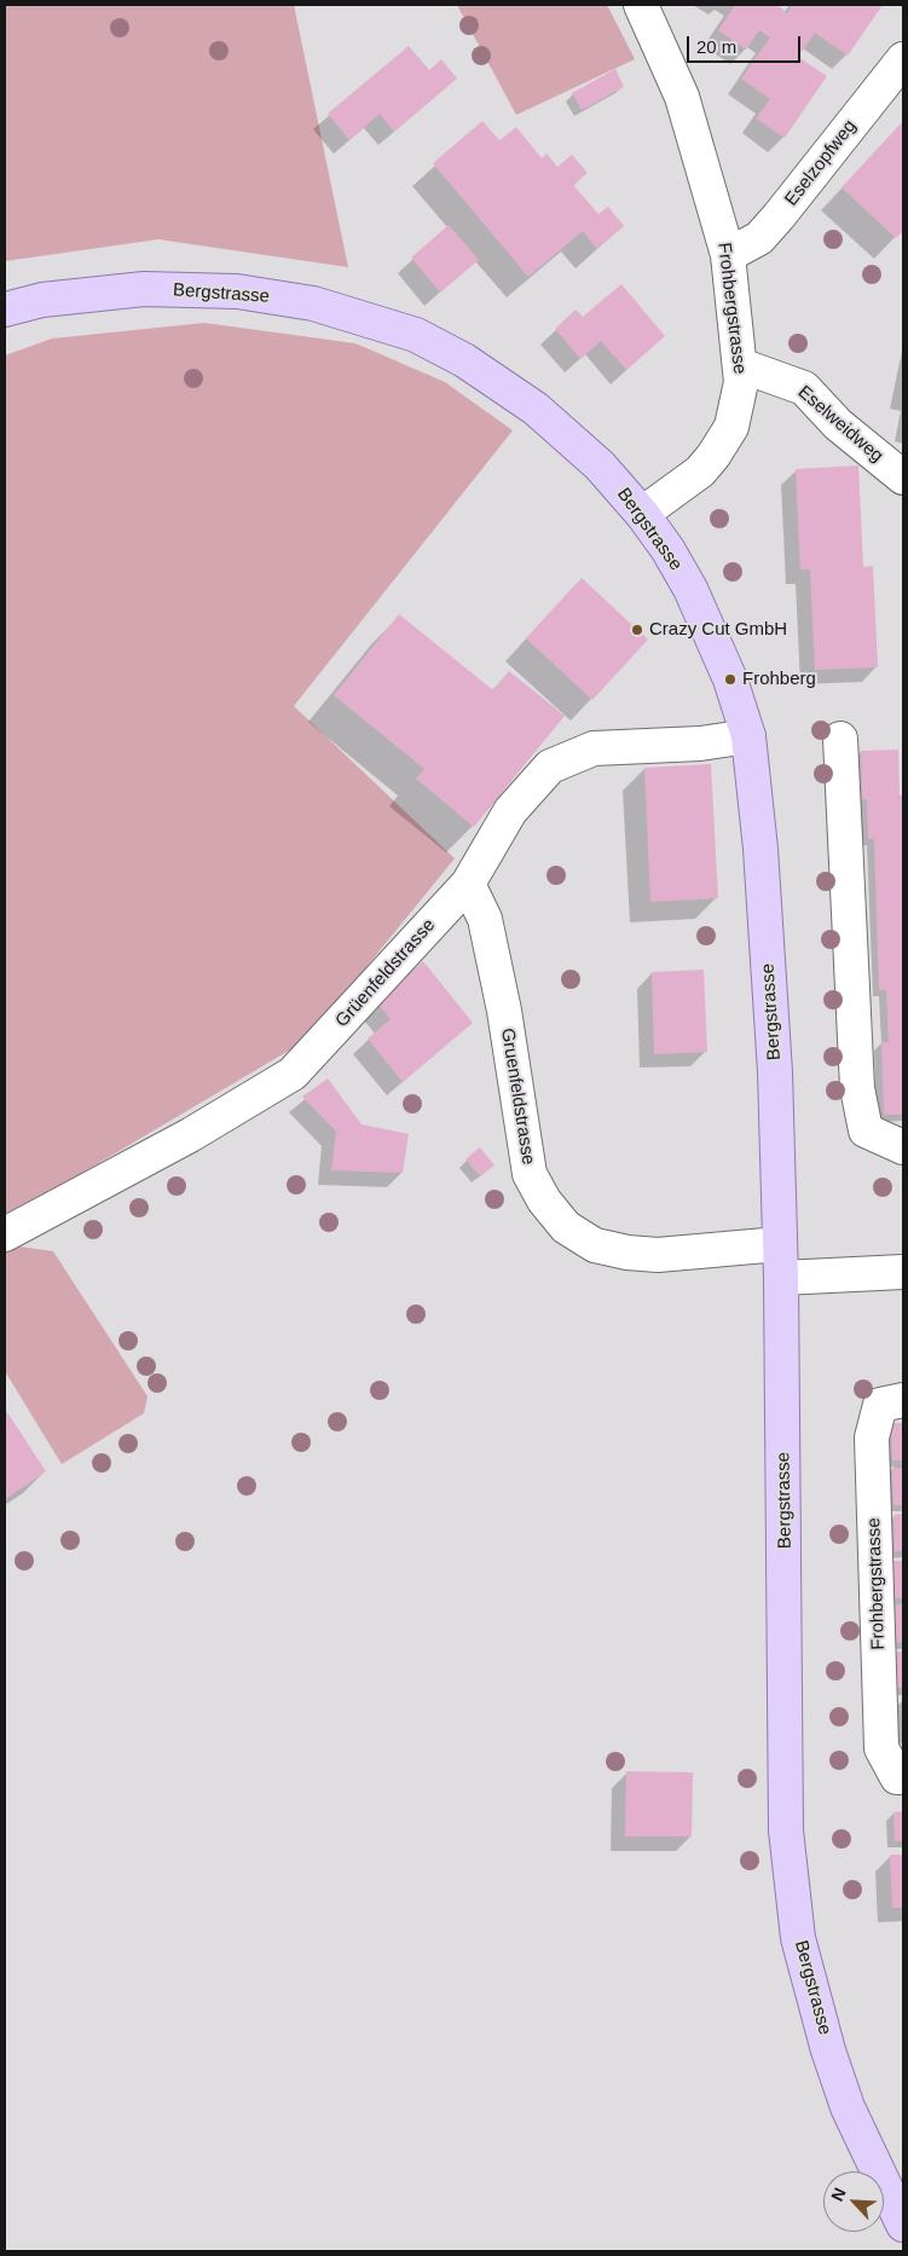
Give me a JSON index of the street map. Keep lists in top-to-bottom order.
{
  "streets": {
    "main road": ["Bergstrasse"],
    "street": [
      "Eselzopfweg",
      "Frohbergstrasse",
      "Eselweidweg",
      "Grüenfeldstrasse",
      "Gruenfeldstrasse"
    ]
  },
  "crossings": [
    ["Eselzopfweg", "Frohbergstrasse"],
    ["Bergstrasse", "Frohbergstrasse"],
    ["Bergstrasse", "Grüenfeldstrasse"],
    ["Bergstrasse", "Gruenfeldstrasse"],
    ["Frohbergstrasse", "Eselweidweg"],
    ["Grüenfeldstrasse", "Gruenfeldstrasse"]
  ],
  "places": ["Crazy Cut GmbH", "Frohberg"],
  "scale_bar": "20 m",
  "north": "top left"
}
